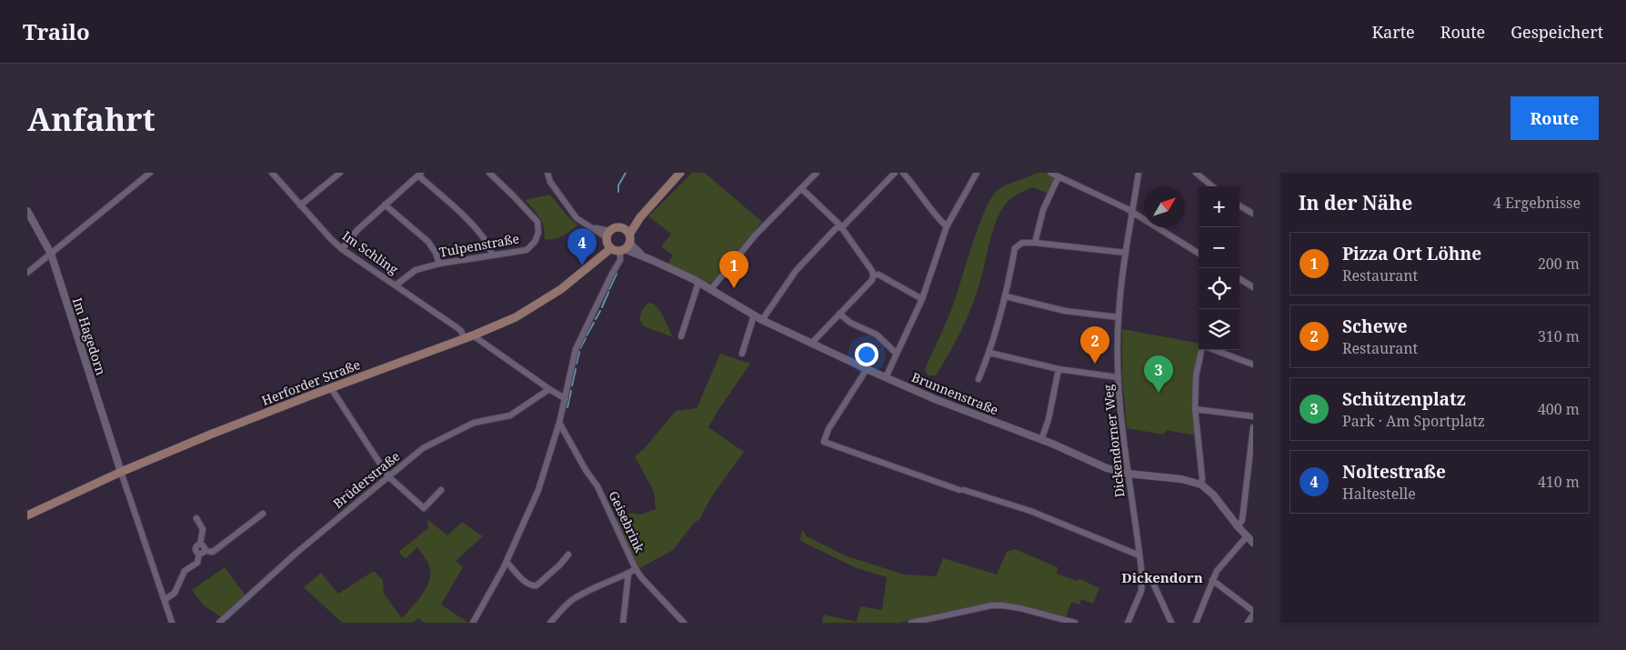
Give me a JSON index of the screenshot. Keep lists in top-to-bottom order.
{
  "streets": {
    "main road": ["Herforder Straße"],
    "street": [
      "Tulpenstraße",
      "Im Schling",
      "Im Hagedorn",
      "Brunnenstraße",
      "Dickendorner Weg",
      "Brüderstraße",
      "Geisebrink"
    ]
  },
  "crossings": [
    ["Tulpenstraße", "Im Schling"],
    ["Im Schling", "Herforder Straße"],
    ["Im Hagedorn", "Herforder Straße"],
    ["Herforder Straße", "Brunnenstraße"],
    ["Brunnenstraße", "Dickendorner Weg"]
  ],
  "districts": ["Dickendorn"],
  "north": "top right",
  "page": {
    "header": "Trailo",
    "nav": ["Karte", "Route", "Gespeichert"],
    "buttons": "Route",
    "title": "Anfahrt",
    "heading": ["In der Nähe", "4 Ergebnisse"],
    "map_buttons": ["+", "−"],
    "pins": [
      "4",
      "1",
      "2",
      "3"
    ],
    "list": [
      {
        "mark": "1",
        "name": "Pizza Ort Löhne",
        "note": "Restaurant",
        "value": "200 m"
      },
      {
        "mark": "2",
        "name": "Schewe",
        "note": "Restaurant",
        "value": "310 m"
      },
      {
        "mark": "3",
        "name": "Schützenplatz",
        "note": "Park · Am Sportplatz",
        "value": "400 m"
      },
      {
        "mark": "4",
        "name": "Noltestraße",
        "note": "Haltestelle",
        "value": "410 m"
      }
    ]
  }
}
